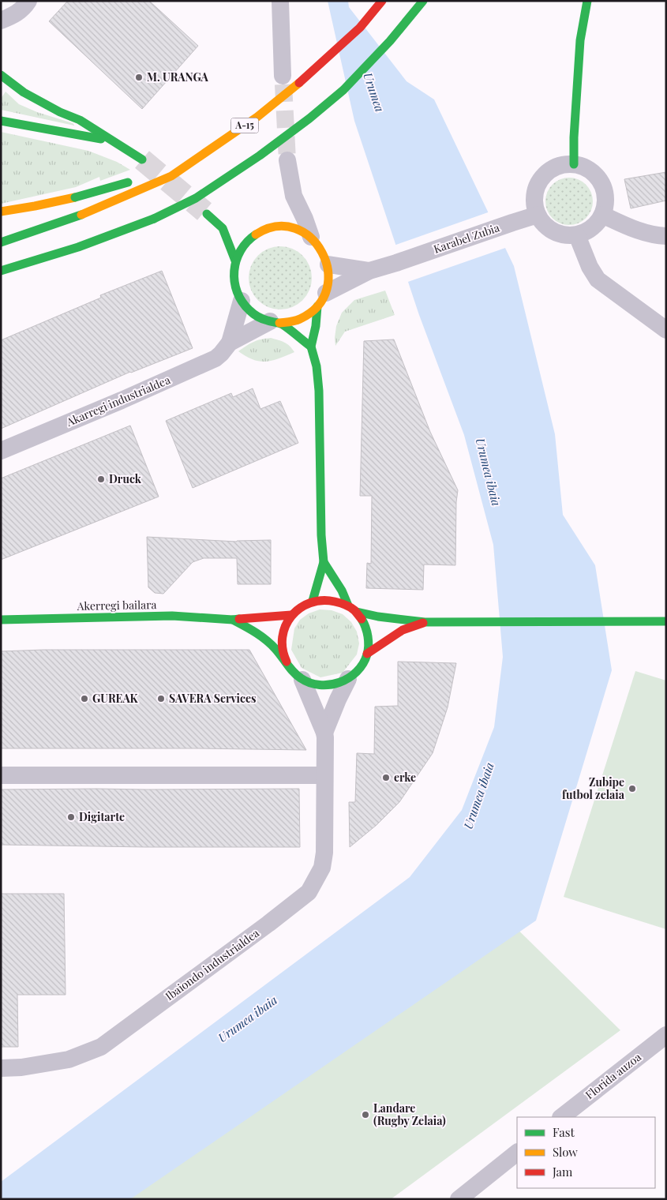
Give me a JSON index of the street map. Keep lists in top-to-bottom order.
{
  "streets": {
    "main road": ["A-15", "Akerregi bailara"],
    "street": [
      "Karabel Zubia",
      "Akarregi industrialdea",
      "Ibaiondo industrialdea",
      "Florida auzoa"
    ]
  },
  "water": ["Urumea", "Urumea ibaia"],
  "places": [
    "M. URANGA",
    "Druck",
    "GUREAK",
    "SAVERA Services",
    "erke",
    "Zubipe futbol zelaia",
    "Digitarte",
    "Landare (Rugby Zelaia)"
  ],
  "legend": ["Fast", "Slow", "Jam"]
}
